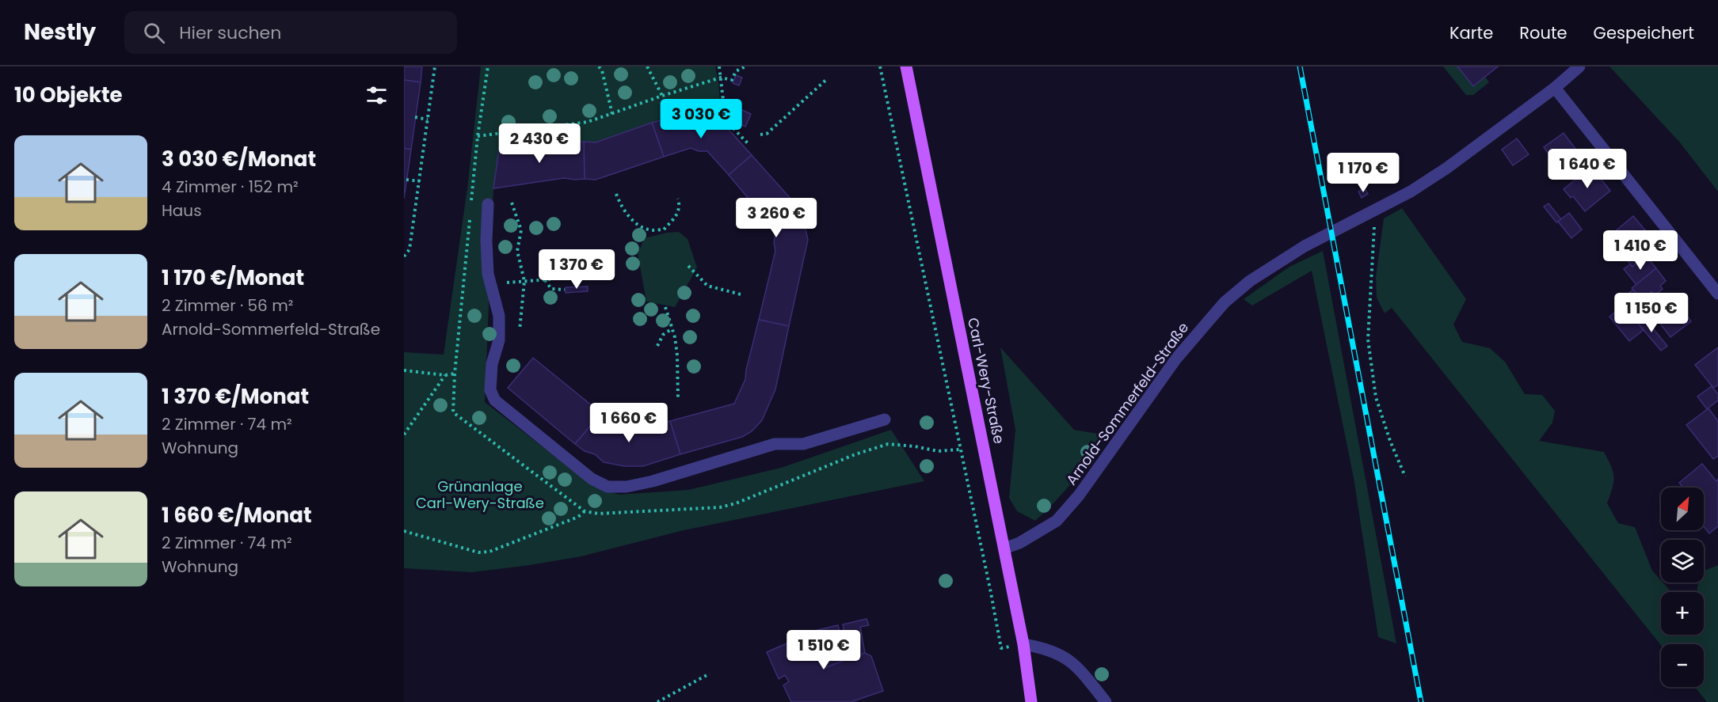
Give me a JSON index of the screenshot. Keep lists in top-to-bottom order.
{
  "streets": {
    "main road": ["Carl-Wery-Straße"],
    "street": ["Arnold-Sommerfeld-Straße"]
  },
  "crossings": [
    ["Carl-Wery-Straße", "Arnold-Sommerfeld-Straße"]
  ],
  "parks": ["Grünanlage Carl-Wery-Straße"],
  "north": "top right",
  "page": {
    "header": "Nestly",
    "search": "Hier suchen",
    "nav": ["Karte", "Route", "Gespeichert"],
    "heading": "10 Objekte",
    "price": [
      "3 030 €",
      "2 430 €",
      "1 640 €",
      "1 170 €",
      "3 260 €",
      "1 410 €",
      "1 370 €",
      "1 150 €",
      "1 660 €",
      "1 510 €"
    ],
    "list": [
      {
        "name": "3 030 €/Monat",
        "note": "4 Zimmer · 152 m² · Haus"
      },
      {
        "name": "1 170 €/Monat",
        "note": "2 Zimmer · 56 m² · Arnold-Sommerfeld-Straße"
      },
      {
        "name": "1 370 €/Monat",
        "note": "2 Zimmer · 74 m² · Wohnung"
      },
      {
        "name": "1 660 €/Monat",
        "note": "2 Zimmer · 74 m² · Wohnung"
      }
    ],
    "map_buttons": ["+", "−"]
  }
}
